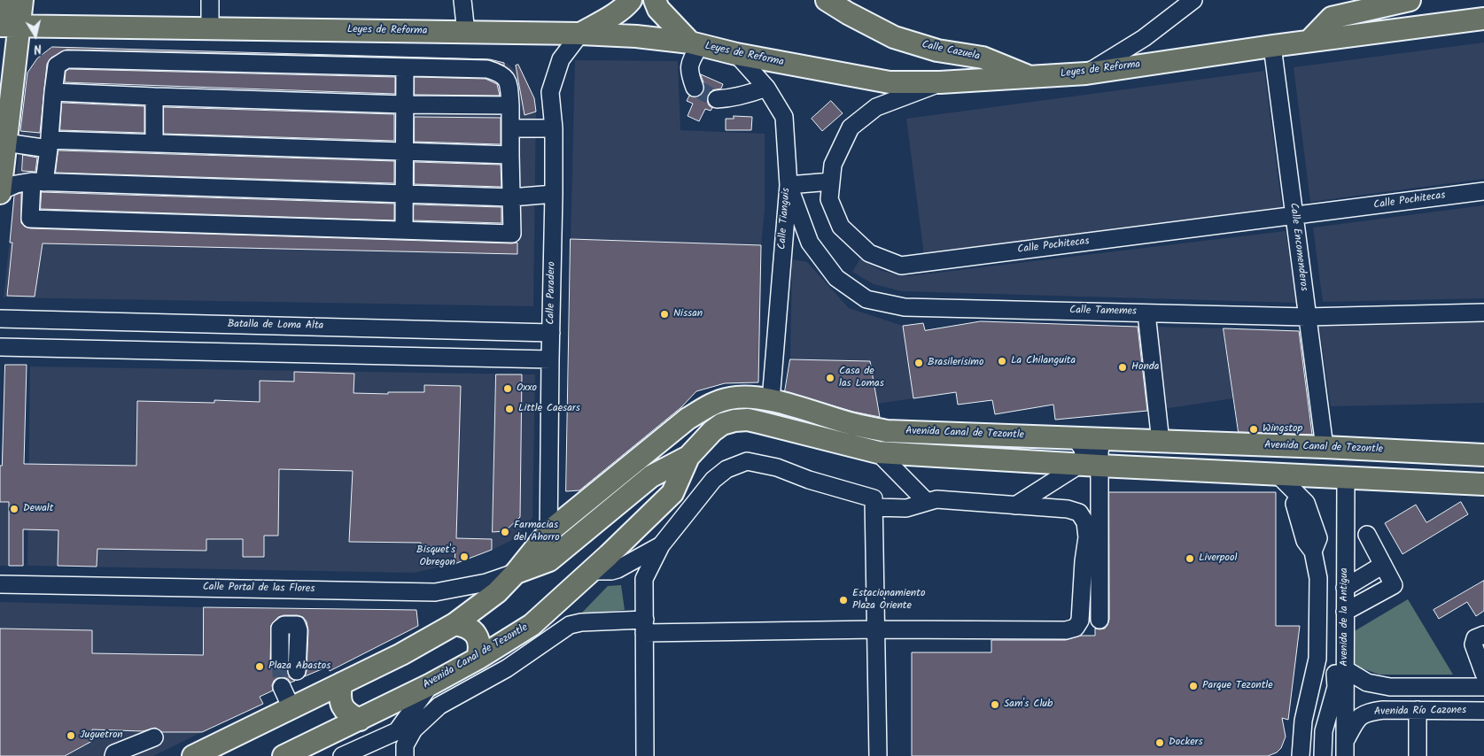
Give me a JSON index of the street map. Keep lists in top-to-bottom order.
{
  "streets": {
    "main road": ["Leyes de Reforma", "Calle Cazuela", "Avenida Canal de Tezontle"],
    "street": [
      "Calle Pochitecas",
      "Calle Tianguis",
      "Calle Encomenderos",
      "Calle Paradero",
      "Calle Tamemes",
      "Batalla de Loma Alta",
      "Calle Portal de las Flores",
      "Avenida de la Antigua",
      "Avenida Río Cazones"
    ]
  },
  "crossings": [
    ["Leyes de Reforma", "Calle Cazuela"],
    ["Leyes de Reforma", "Calle Pochitecas"],
    ["Leyes de Reforma", "Calle Tianguis"],
    ["Leyes de Reforma", "Calle Encomenderos"],
    ["Leyes de Reforma", "Calle Paradero"],
    ["Calle Pochitecas", "Calle Encomenderos"],
    ["Calle Tianguis", "Calle Tamemes"],
    ["Calle Tianguis", "Avenida Canal de Tezontle"],
    ["Calle Encomenderos", "Calle Tamemes"],
    ["Calle Encomenderos", "Avenida Canal de Tezontle"],
    ["Calle Paradero", "Batalla de Loma Alta"],
    ["Calle Paradero", "Avenida Canal de Tezontle"],
    ["Avenida Canal de Tezontle", "Calle Portal de las Flores"],
    ["Avenida Canal de Tezontle", "Avenida de la Antigua"],
    ["Avenida de la Antigua", "Avenida Río Cazones"]
  ],
  "places": [
    "Nissan",
    "La Chilanguita",
    "Brasilerisimo",
    "Honda",
    "Casa de las Lomas",
    "Oxxo",
    "Little Caesars",
    "Wingstop",
    "Dewalt",
    "Farmacias del Ahorro",
    "Bisquet's Obregon",
    "Liverpool",
    "Estacionamiento Plaza Oriente",
    "Plaza Abastos",
    "Parque Tezontle",
    "Sam's Club",
    "Juguetron",
    "Dockers"
  ],
  "north": "bottom"
}
